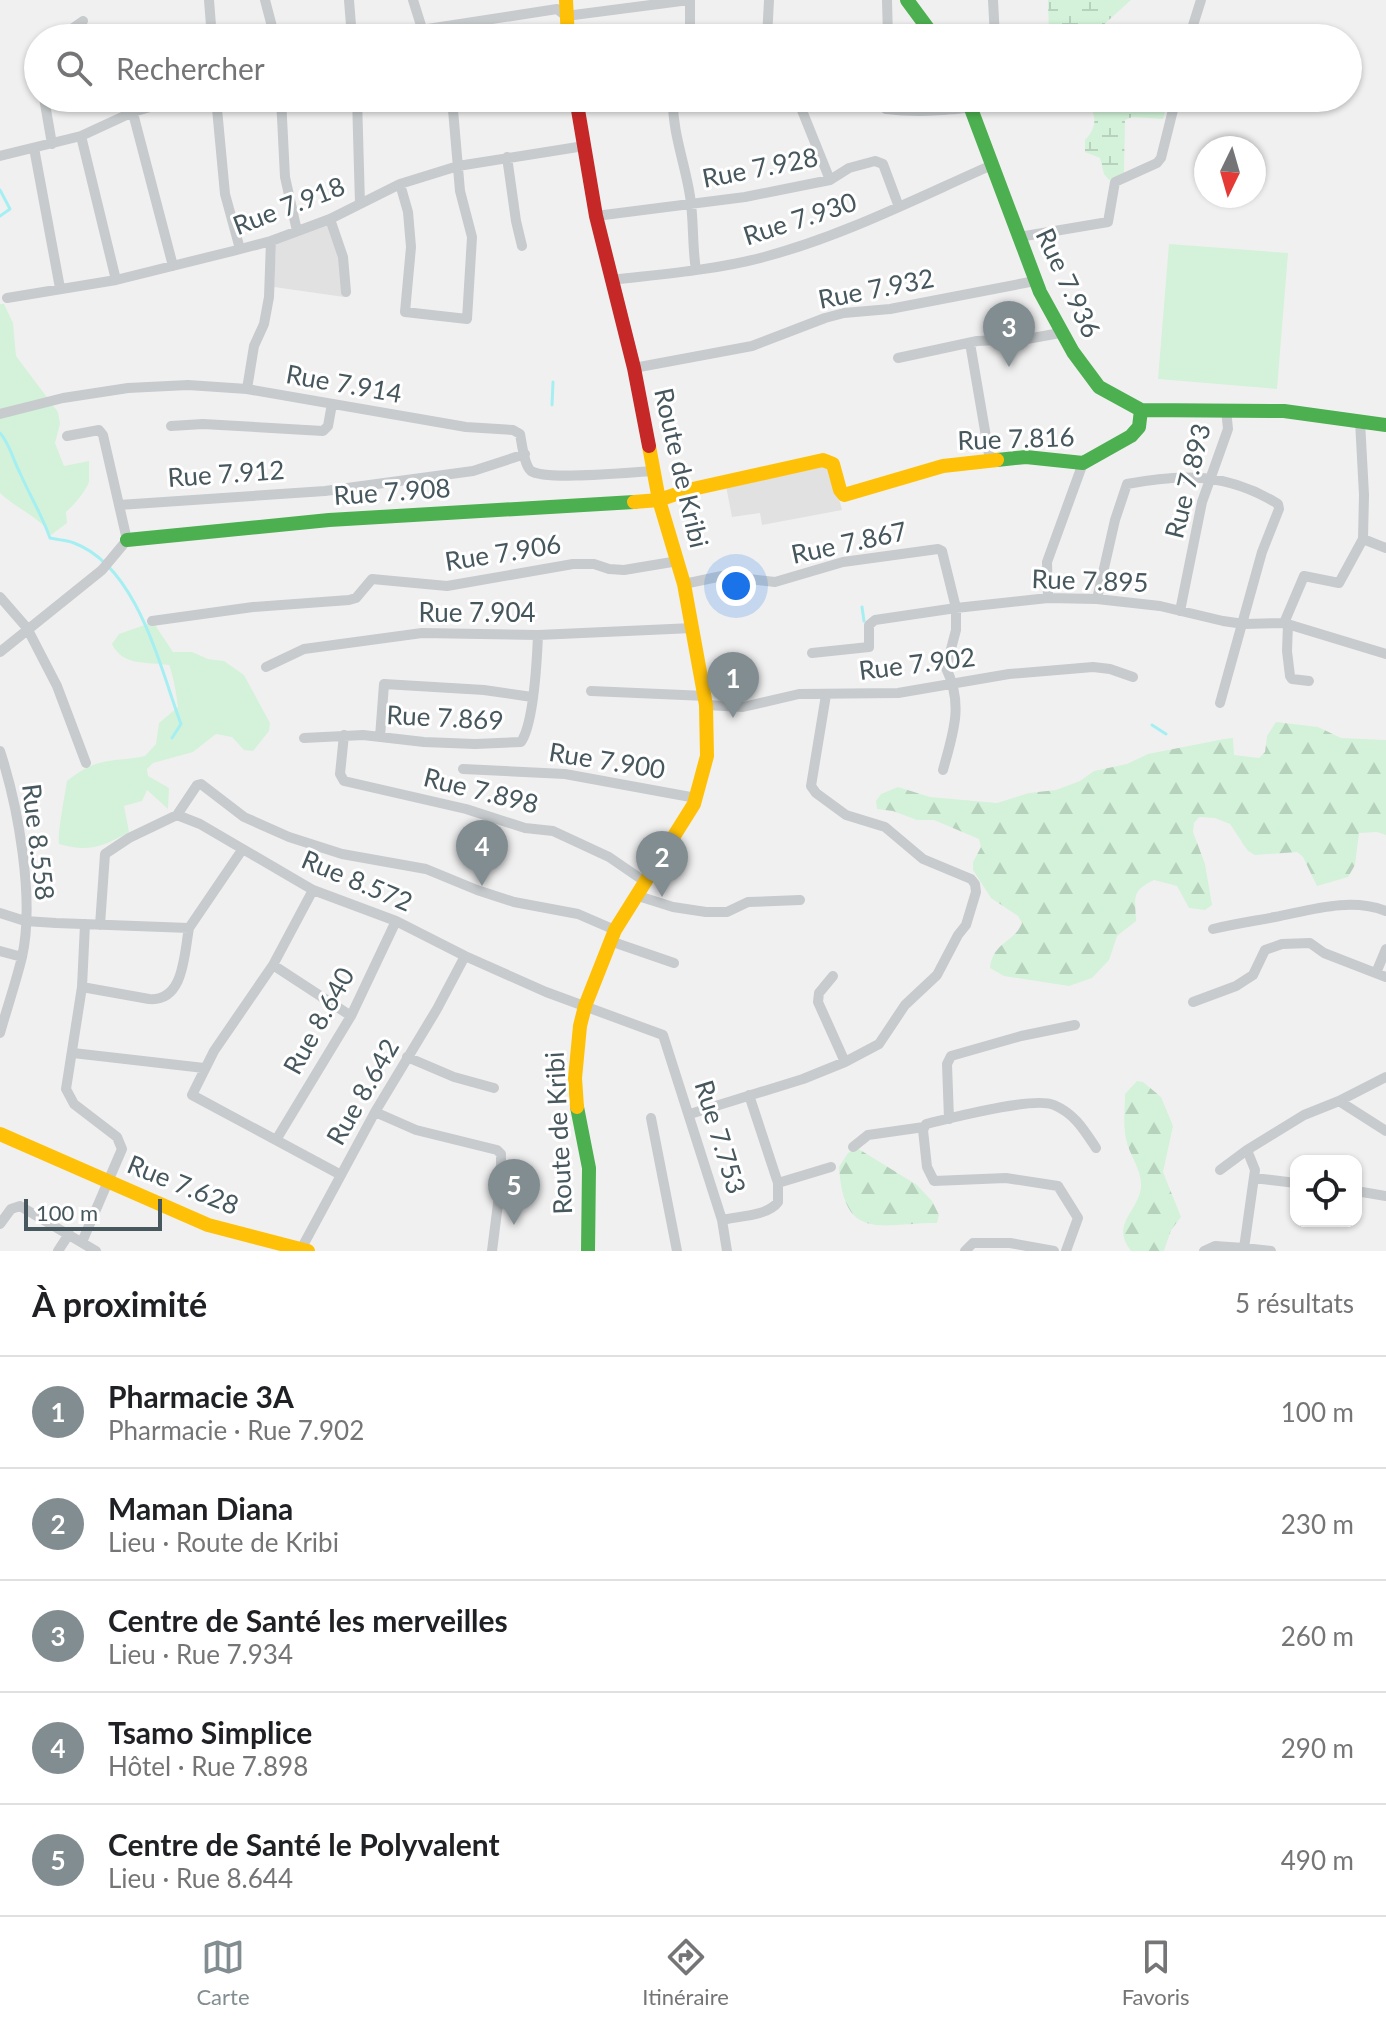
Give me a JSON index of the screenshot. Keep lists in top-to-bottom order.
{
  "streets": {
    "street": [
      "Rue 7.928",
      "Rue 7.918",
      "Rue 7.930",
      "Rue 7.936",
      "Rue 7.932",
      "Rue 7.914",
      "Rue 7.816",
      "Route de Kribi",
      "Rue 7.912",
      "Rue 7.893",
      "Rue 7.908",
      "Rue 7.867",
      "Rue 7.906",
      "Rue 7.895",
      "Rue 7.904",
      "Rue 7.902",
      "Rue 7.869",
      "Rue 7.900",
      "Rue 7.898",
      "Rue 8.558",
      "Rue 8.572",
      "Rue 8.640",
      "Rue 8.642",
      "Rue 7.753",
      "Rue 7.628"
    ]
  },
  "crossings": [
    ["Rue 7.928", "Rue 7.930"],
    ["Rue 7.928", "Route de Kribi"],
    ["Rue 7.918", "Route de Kribi"],
    ["Rue 7.930", "Rue 7.936"],
    ["Rue 7.930", "Route de Kribi"],
    ["Rue 7.936", "Rue 7.932"],
    ["Rue 7.936", "Rue 7.816"],
    ["Rue 7.932", "Route de Kribi"],
    ["Rue 7.914", "Route de Kribi"],
    ["Rue 7.914", "Rue 7.912"],
    ["Rue 7.816", "Route de Kribi"],
    ["Rue 7.816", "Rue 7.908"],
    ["Route de Kribi", "Rue 7.908"],
    ["Route de Kribi", "Rue 7.867"],
    ["Route de Kribi", "Rue 7.906"],
    ["Route de Kribi", "Rue 7.904"],
    ["Route de Kribi", "Rue 7.902"],
    ["Route de Kribi", "Rue 7.900"],
    ["Route de Kribi", "Rue 7.898"],
    ["Route de Kribi", "Rue 8.572"],
    ["Rue 7.893", "Rue 7.895"],
    ["Rue 7.867", "Rue 7.895"],
    ["Rue 7.867", "Rue 7.902"],
    ["Rue 7.904", "Rue 7.869"],
    ["Rue 7.869", "Rue 7.898"],
    ["Rue 8.572", "Rue 8.640"],
    ["Rue 8.572", "Rue 8.642"],
    ["Rue 8.572", "Rue 7.753"],
    ["Rue 8.642", "Rue 7.628"]
  ],
  "scale_bar": "100 m",
  "north": "bottom",
  "page": {
    "search": "Rechercher",
    "pins": [
      "3",
      "1",
      "4",
      "2",
      "5"
    ],
    "scale": "100 m",
    "heading": ["À proximité", "5 résultats"],
    "list": [
      {
        "mark": "1",
        "name": "Pharmacie 3A",
        "note": "Pharmacie · Rue 7.902",
        "value": "100 m"
      },
      {
        "mark": "2",
        "name": "Maman Diana",
        "note": "Lieu · Route de Kribi",
        "value": "230 m"
      },
      {
        "mark": "3",
        "name": "Centre de Santé les merveilles",
        "note": "Lieu · Rue 7.934",
        "value": "260 m"
      },
      {
        "mark": "4",
        "name": "Tsamo Simplice",
        "note": "Hôtel · Rue 7.898",
        "value": "290 m"
      },
      {
        "mark": "5",
        "name": "Centre de Santé le Polyvalent",
        "note": "Lieu · Rue 8.644",
        "value": "490 m"
      }
    ],
    "nav": ["Carte", "Itinéraire", "Favoris"]
  }
}
